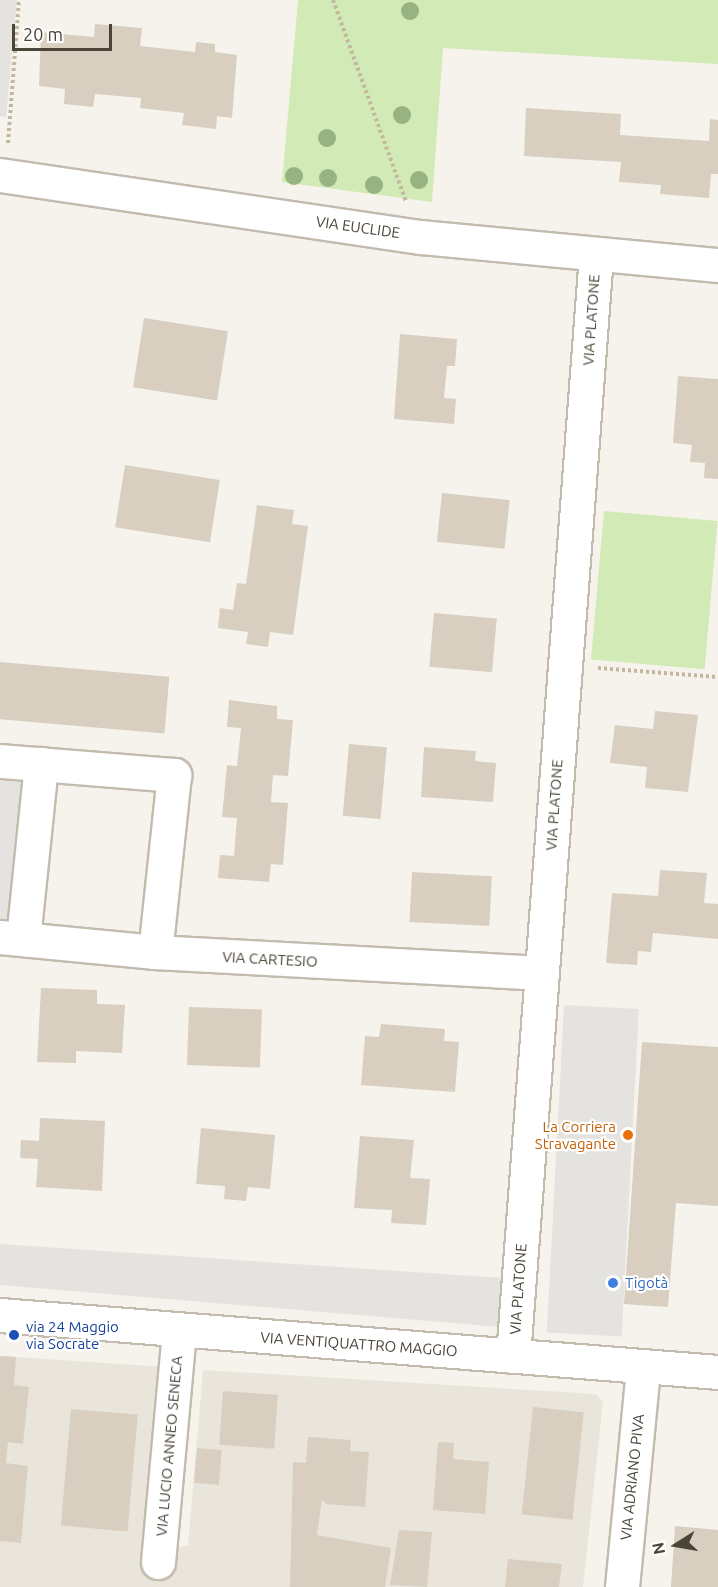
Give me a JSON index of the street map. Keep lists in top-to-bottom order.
{
  "streets": {
    "street": [
      "VIA EUCLIDE",
      "VIA PLATONE",
      "VIA CARTESIO",
      "VIA VENTIQUATTRO MAGGIO",
      "VIA LUCIO ANNEO SENECA",
      "VIA ADRIANO PIVA"
    ]
  },
  "crossings": [
    ["VIA EUCLIDE", "VIA PLATONE"],
    ["VIA PLATONE", "VIA CARTESIO"],
    ["VIA PLATONE", "VIA VENTIQUATTRO MAGGIO"],
    ["VIA VENTIQUATTRO MAGGIO", "VIA LUCIO ANNEO SENECA"],
    ["VIA VENTIQUATTRO MAGGIO", "VIA ADRIANO PIVA"]
  ],
  "places": ["La Corriera Stravagante", "Tigotà", "via 24 Maggio via Socrate"],
  "scale_bar": "20 m",
  "north": "left"
}
